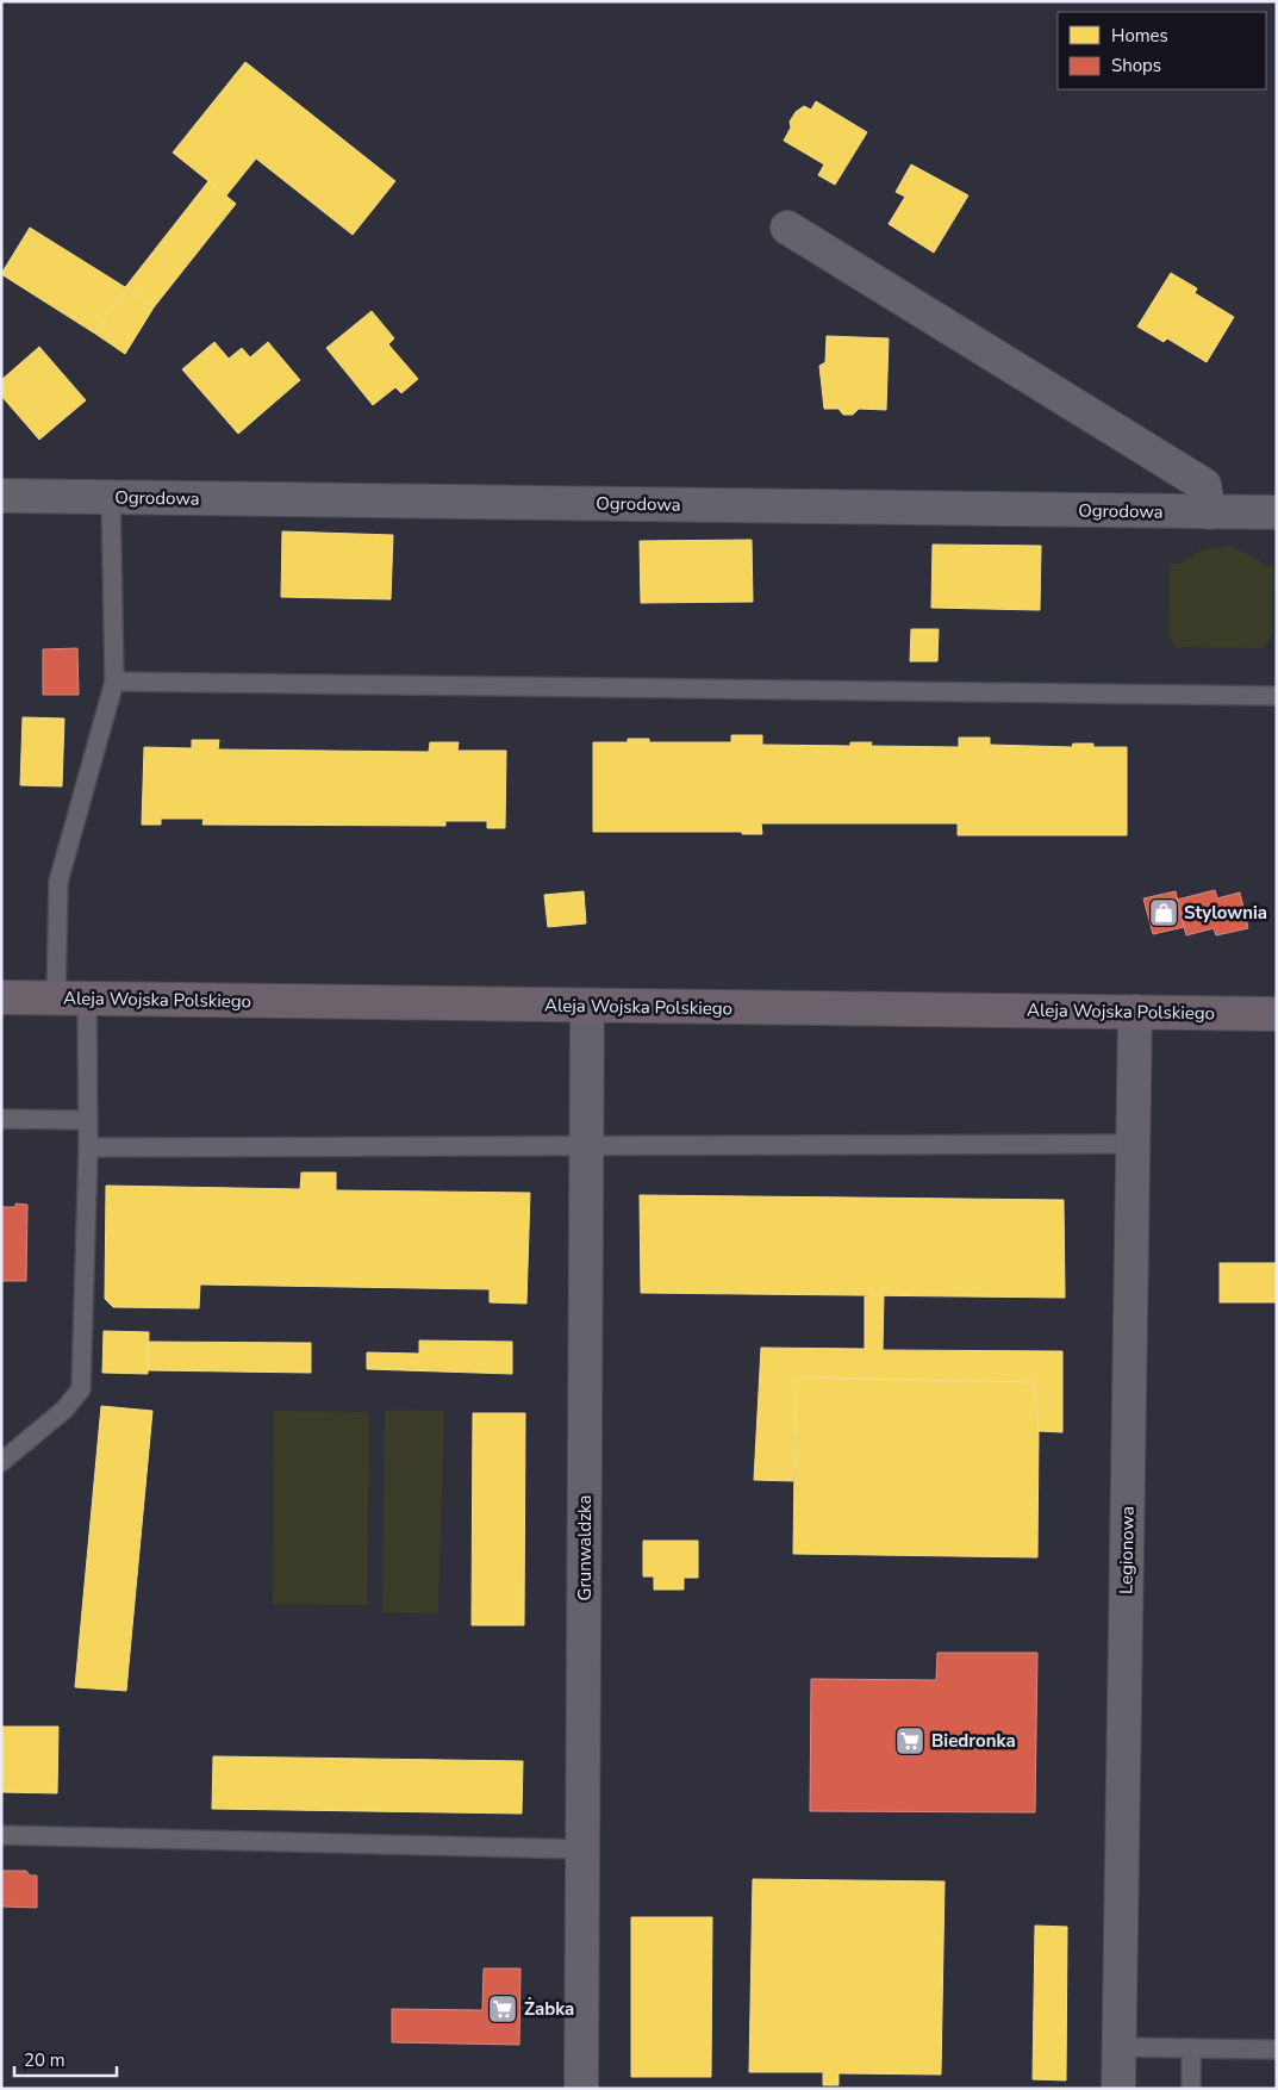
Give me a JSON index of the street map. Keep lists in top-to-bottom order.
{
  "streets": {
    "main road": ["Aleja Wojska Polskiego"],
    "street": ["Ogrodowa", "Grunwaldzka", "Legionowa"]
  },
  "crossings": [
    ["Aleja Wojska Polskiego", "Grunwaldzka"],
    ["Aleja Wojska Polskiego", "Legionowa"]
  ],
  "places": {
    "shop": ["Stylownia"],
    "supermarket": ["Biedronka", "Żabka"]
  },
  "legend": ["Homes", "Shops"],
  "scale_bar": "20 m"
}
